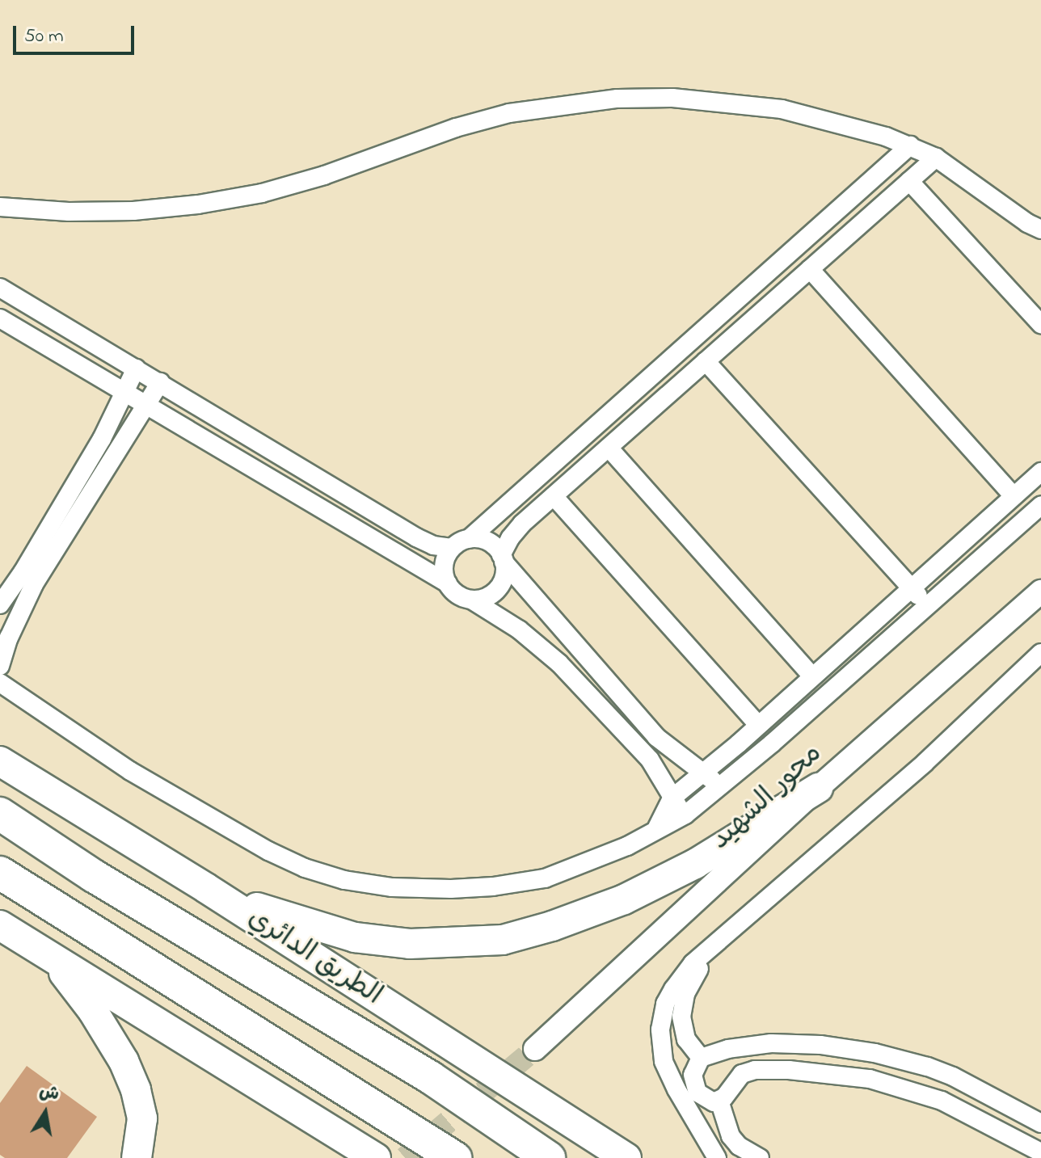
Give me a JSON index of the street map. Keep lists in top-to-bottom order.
{
  "streets": {
    "highway": ["الطريق الدائري"],
    "street": ["محور الشهيد"]
  },
  "scale_bar": "50 m",
  "north": "top"
}
